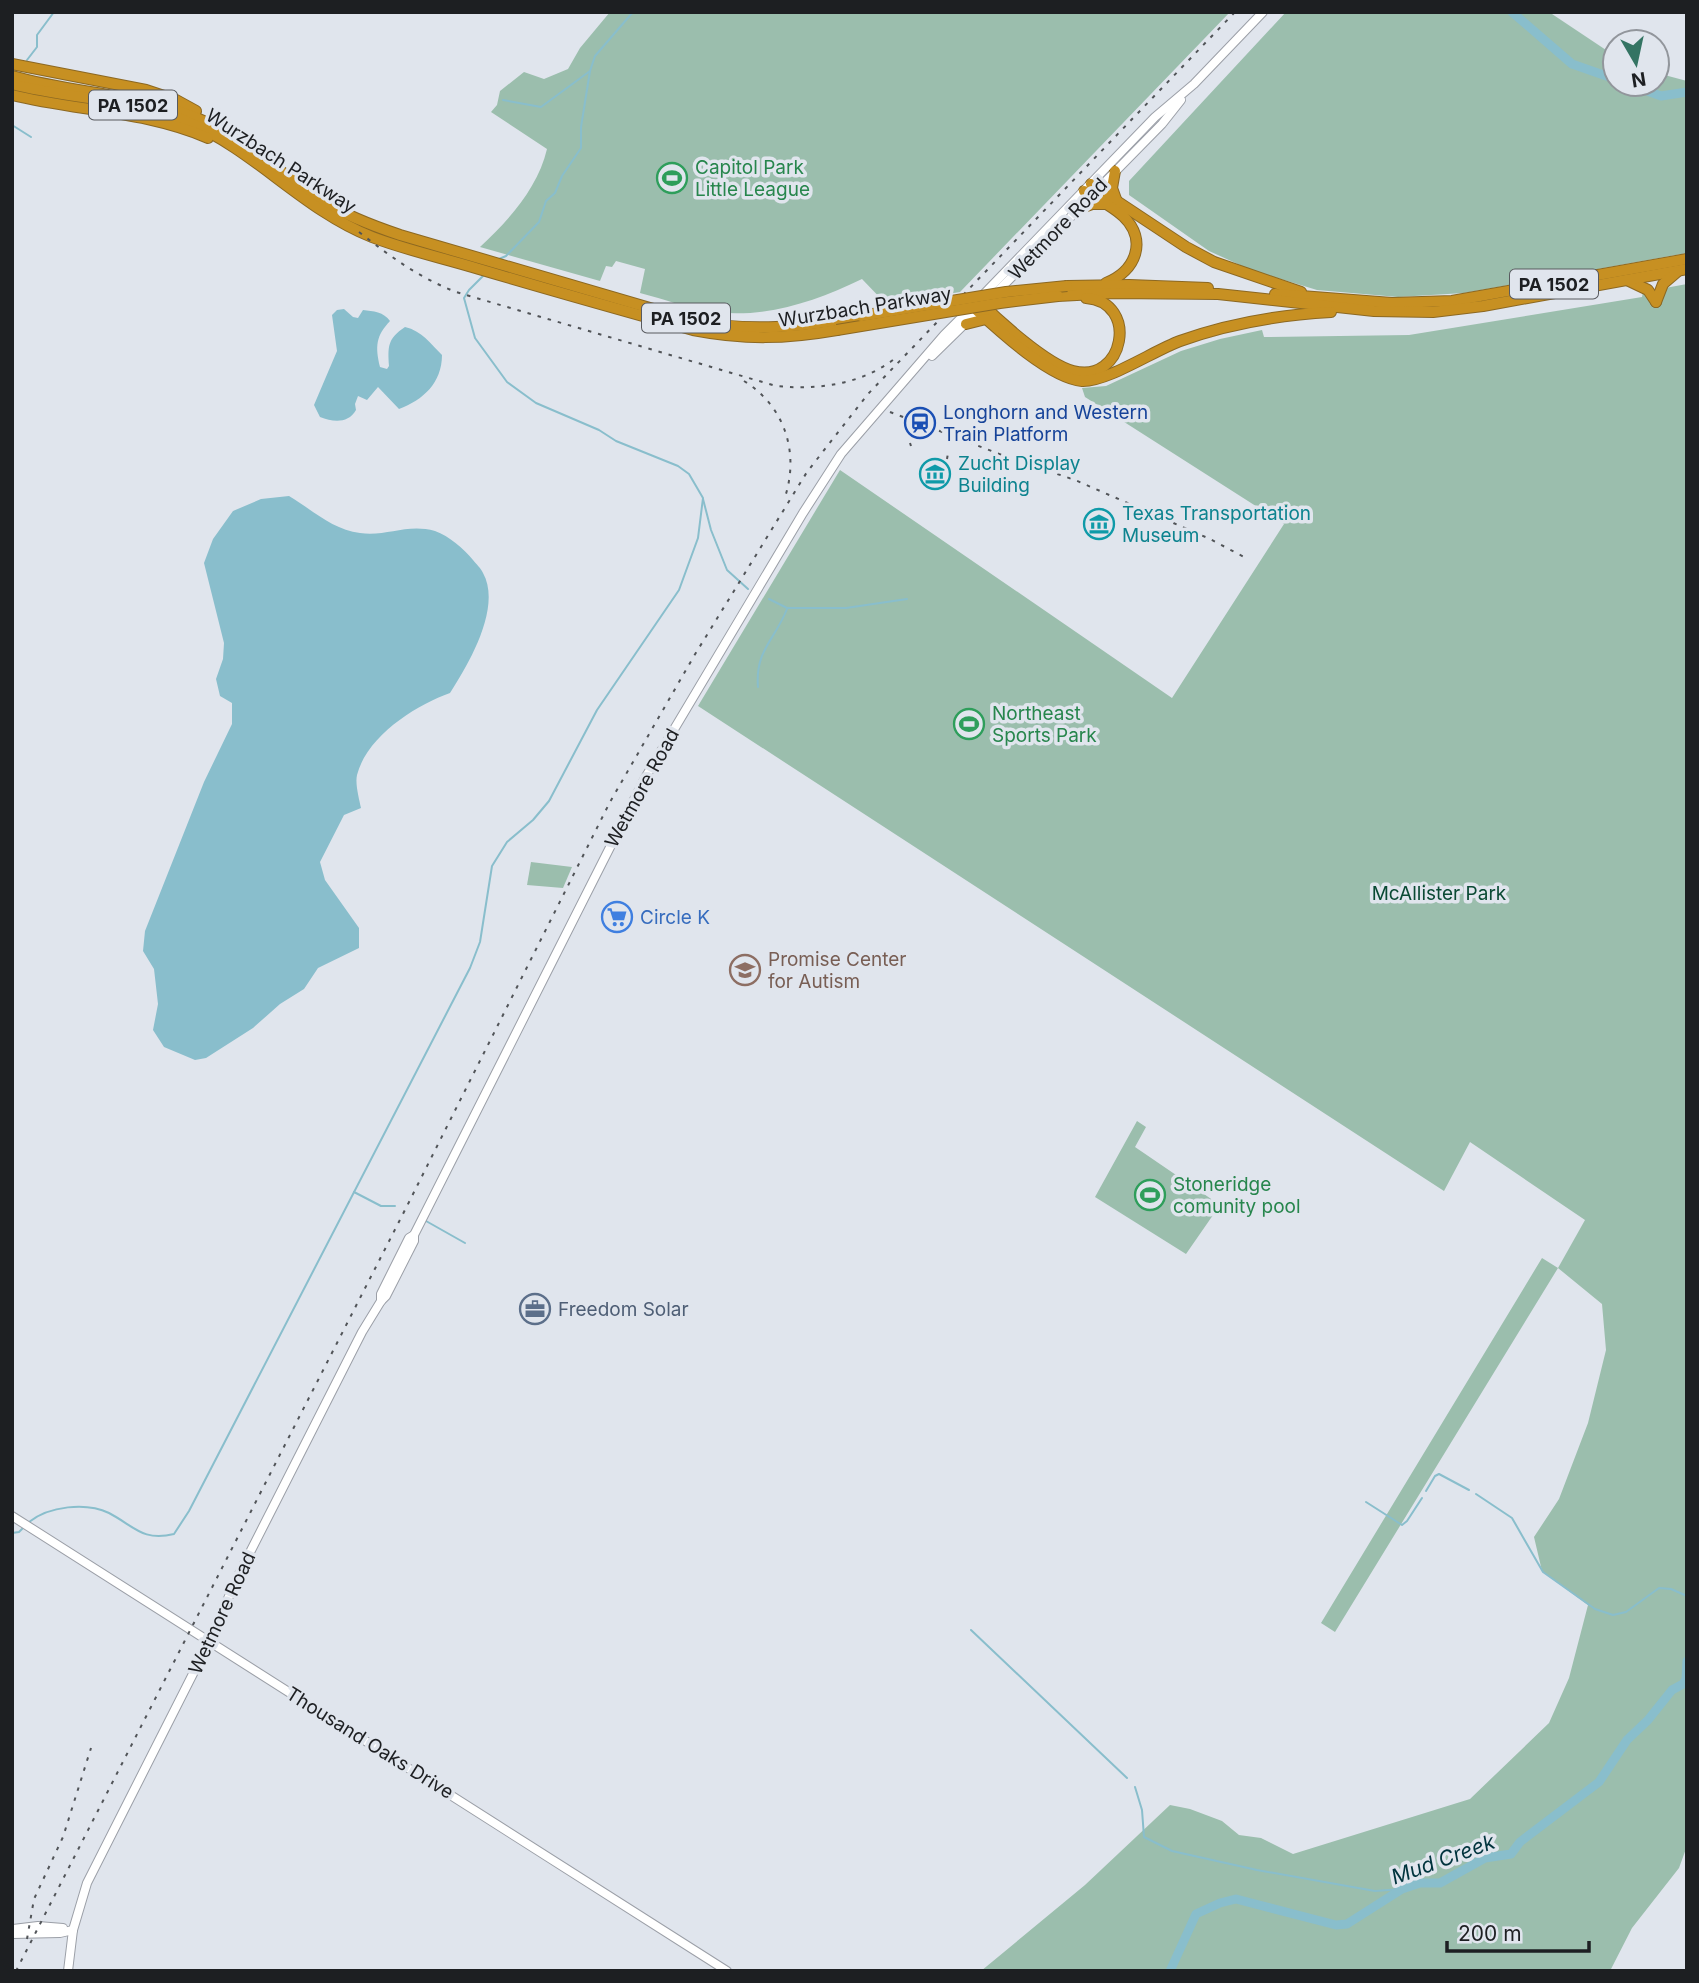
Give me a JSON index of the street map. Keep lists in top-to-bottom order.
{
  "streets": {
    "highway": ["PA 1502", "Wurzbach Parkway"],
    "main road": ["Wetmore Road", "Thousand Oaks Drive"]
  },
  "crossings": [
    ["Wetmore Road", "Thousand Oaks Drive"]
  ],
  "water": ["Mud Creek"],
  "parks": ["McAllister Park"],
  "places": {
    "sports": ["Capitol Park Little League", "Northeast Sports Park", "Stoneridge comunity pool"],
    "station": ["Longhorn and Western Train Platform"],
    "museum": ["Zucht Display Building", "Texas Transportation Museum"],
    "supermarket": ["Circle K"],
    "school or university": ["Promise Center for Autism"],
    "office": ["Freedom Solar"]
  },
  "scale_bar": "200 m",
  "north": "bottom"
}
